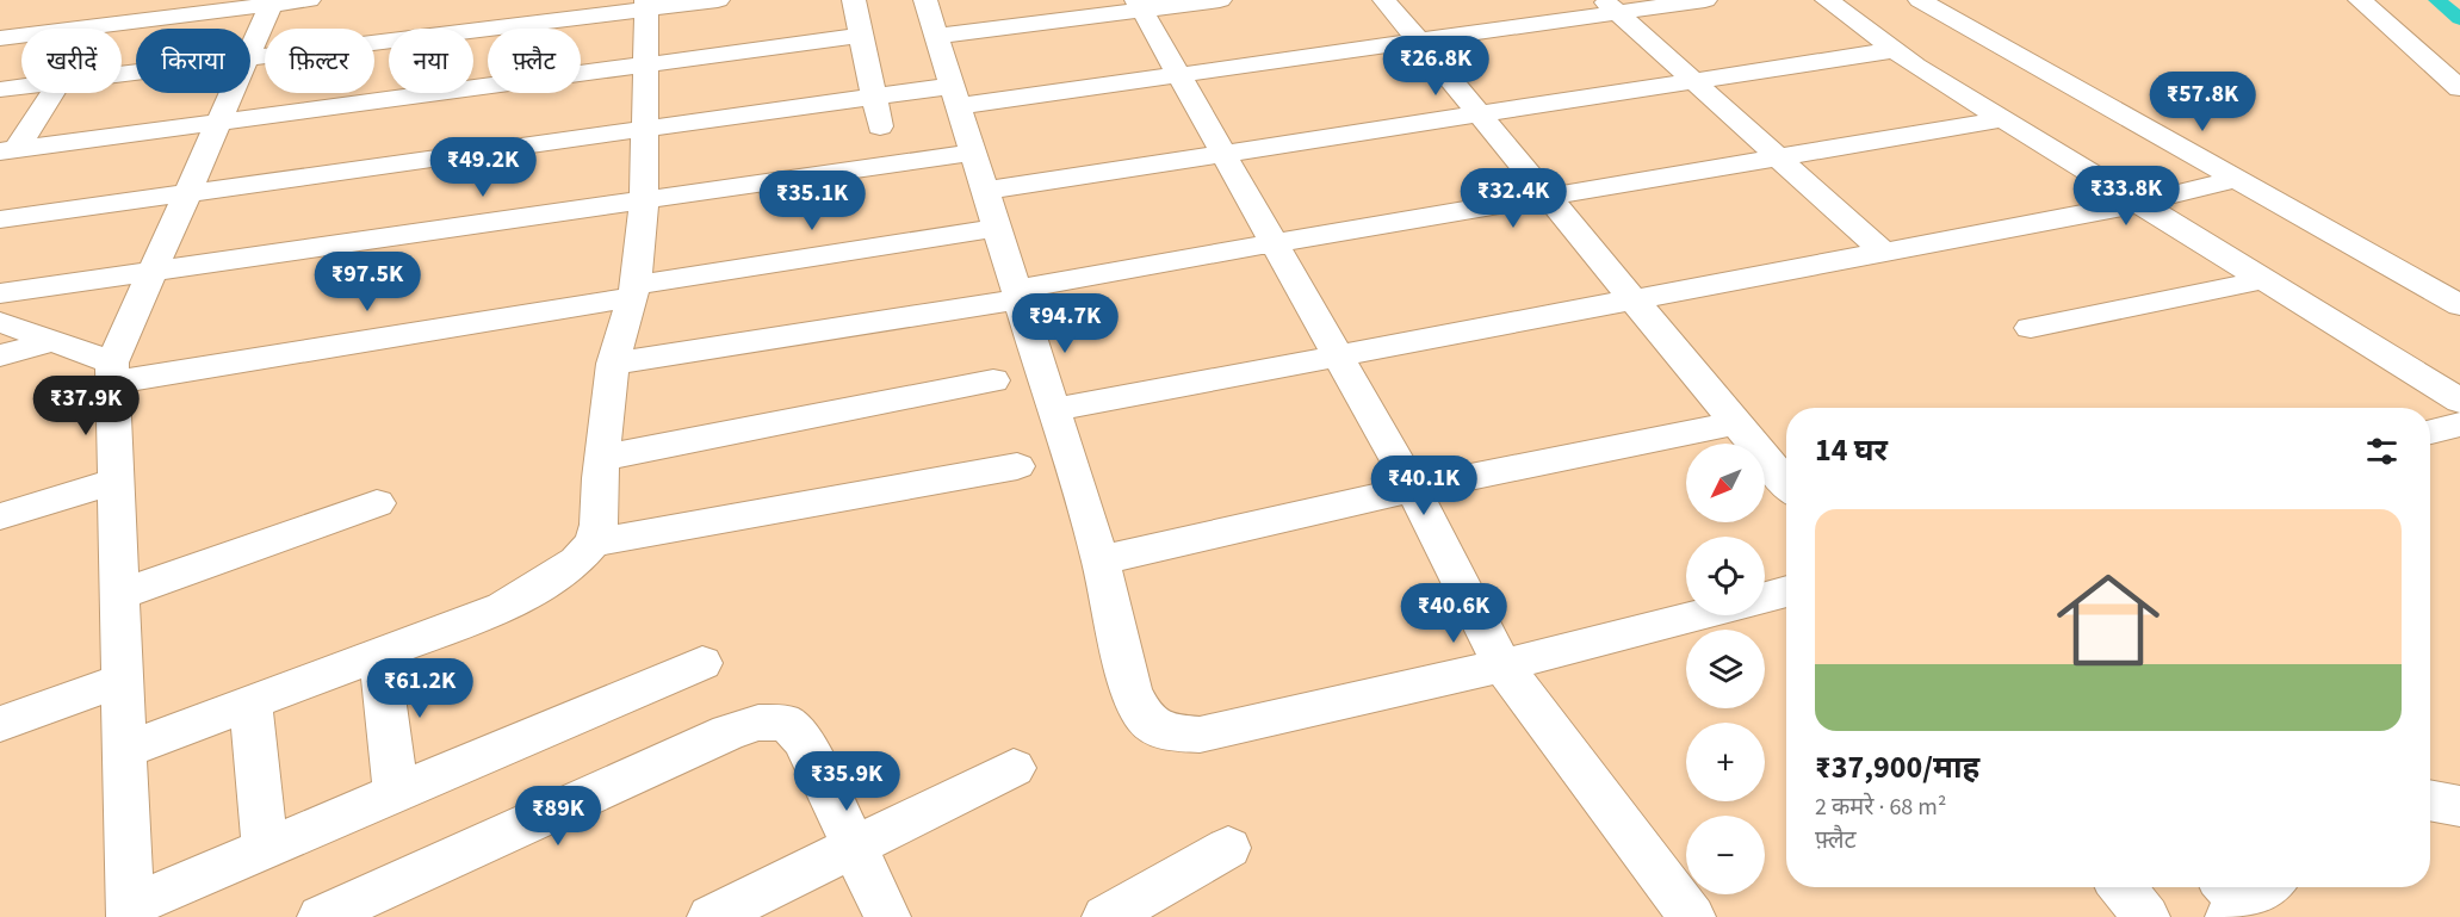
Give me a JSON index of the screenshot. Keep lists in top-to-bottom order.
{
  "north": "bottom left",
  "page": {
    "chip": [
      "खरीदें",
      "किराया",
      "फ़िल्टर",
      "नया",
      "फ़्लैट"
    ],
    "price": [
      "₹26.8K",
      "₹57.8K",
      "₹49.2K",
      "₹33.8K",
      "₹32.4K",
      "₹35.1K",
      "₹97.5K",
      "₹94.7K",
      "₹37.9K",
      "₹40.1K",
      "₹40.6K",
      "₹61.2K",
      "₹35.9K",
      "₹89K"
    ],
    "heading": "14 घर",
    "map_buttons": ["+", "−"],
    "list": [
      {
        "name": "₹37,900/माह",
        "note": "2 कमरे · 68 m² · फ़्लैट"
      }
    ]
  }
}
